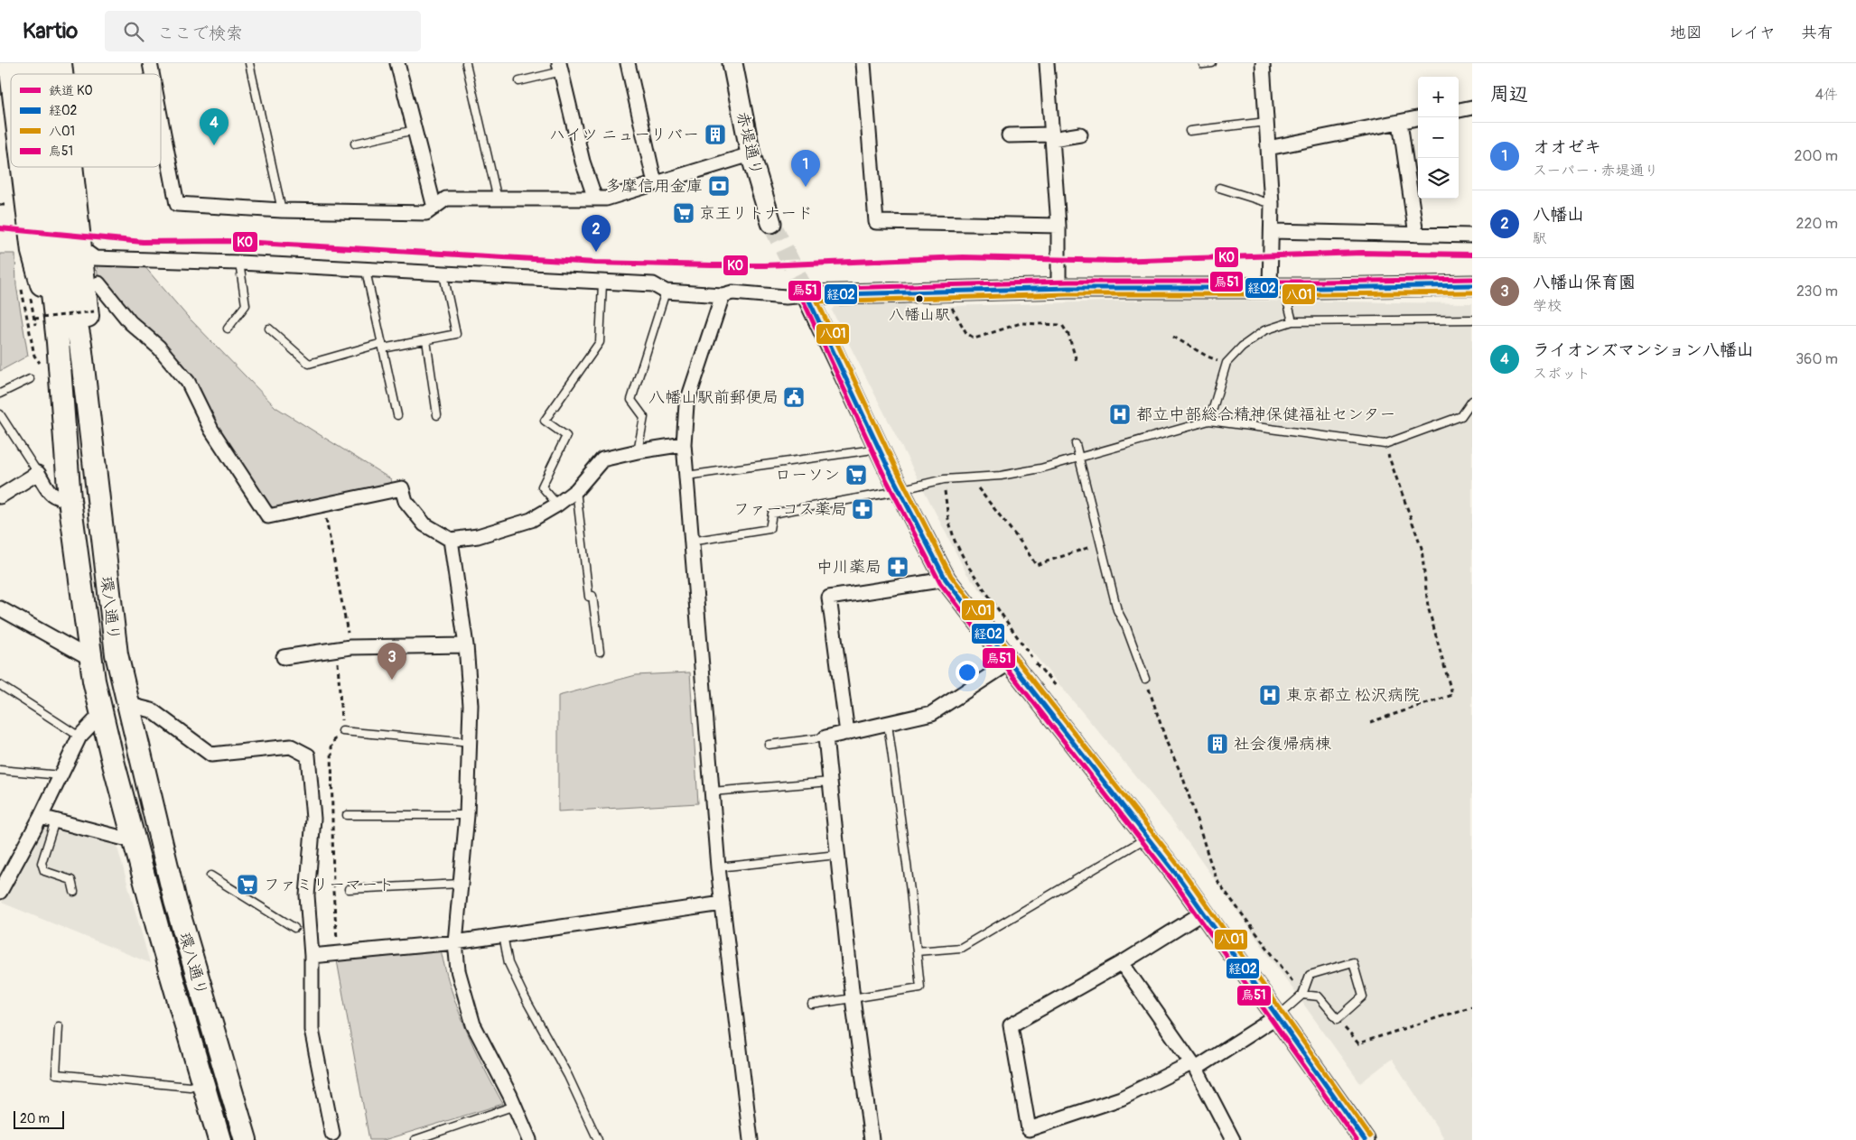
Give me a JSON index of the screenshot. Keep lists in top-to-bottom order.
{
  "streets": {
    "main road": ["環八通り"],
    "street": ["赤堤通り"]
  },
  "places": {
    "building": ["ハイツ ニューリバー", "社会復帰病棟"],
    "bank": ["多摩信用金庫"],
    "supermarket": ["京王リトナード", "ローソン", "ファミリーマート"],
    "other": ["八幡山駅"],
    "public building": ["八幡山駅前郵便局"],
    "hospital": ["都立中部総合精神保健福祉センター", "東京都立 松沢病院"],
    "pharmacy": ["ファーコス薬局", "中川薬局"]
  },
  "lines": [
    "rail line KO",
    "transit line 烏51",
    "transit line 経02",
    "transit line 八01"
  ],
  "legend": [
    "鉄道 KO",
    "経02",
    "八01",
    "烏51"
  ],
  "scale_bar": "20 m",
  "page": {
    "header": "Kartio",
    "search": "ここで検索",
    "nav": ["地図", "レイヤ", "共有"],
    "heading": ["周辺", "4件"],
    "map_buttons": ["+", "−"],
    "pins": [
      "4",
      "1",
      "2",
      "3"
    ],
    "list": [
      {
        "mark": "1",
        "name": "オオゼキ",
        "note": "スーパー · 赤堤通り",
        "value": "200 m"
      },
      {
        "mark": "2",
        "name": "八幡山",
        "note": "駅",
        "value": "220 m"
      },
      {
        "mark": "3",
        "name": "八幡山保育園",
        "note": "学校",
        "value": "230 m"
      },
      {
        "mark": "4",
        "name": "ライオンズマンション八幡山",
        "note": "スポット",
        "value": "360 m"
      }
    ],
    "scale": "20 m"
  }
}
